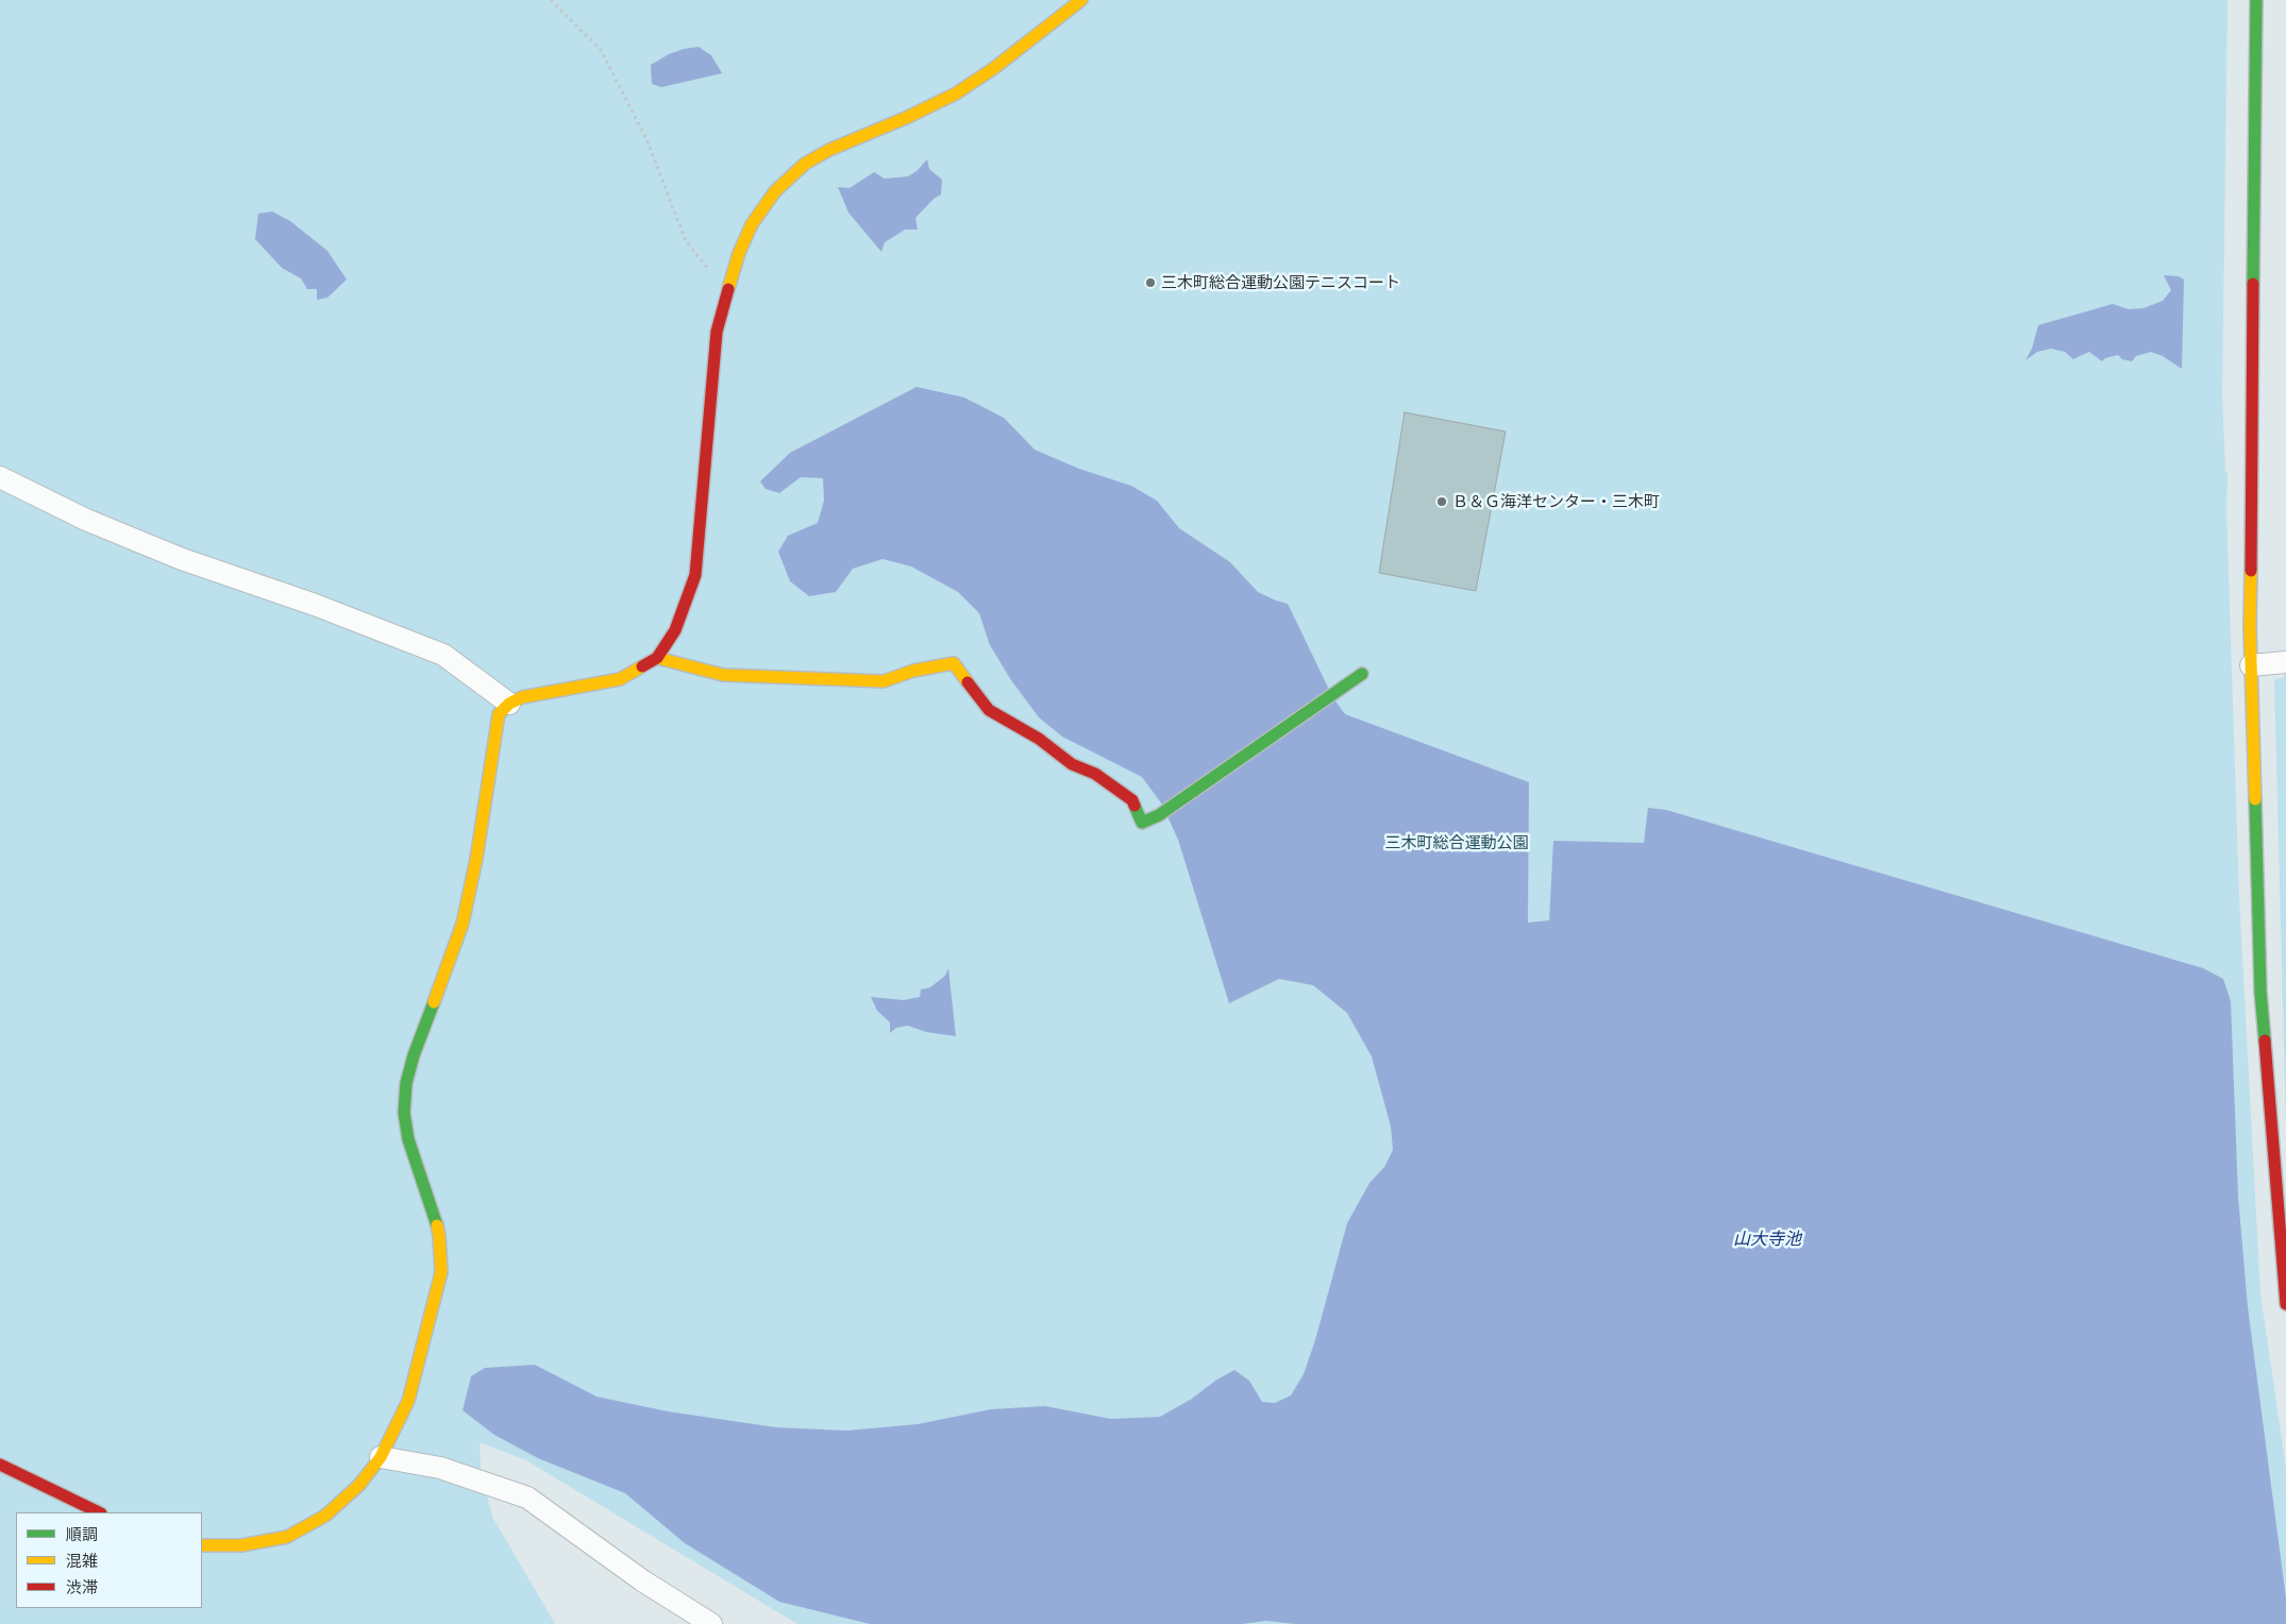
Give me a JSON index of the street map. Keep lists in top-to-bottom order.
{
  "water": ["山大寺池"],
  "parks": ["三木町総合運動公園"],
  "places": ["三木町総合運動公園テニスコート", "Ｂ＆Ｇ海洋センター・三木町"],
  "legend": ["順調", "混雑", "渋滞"]
}
